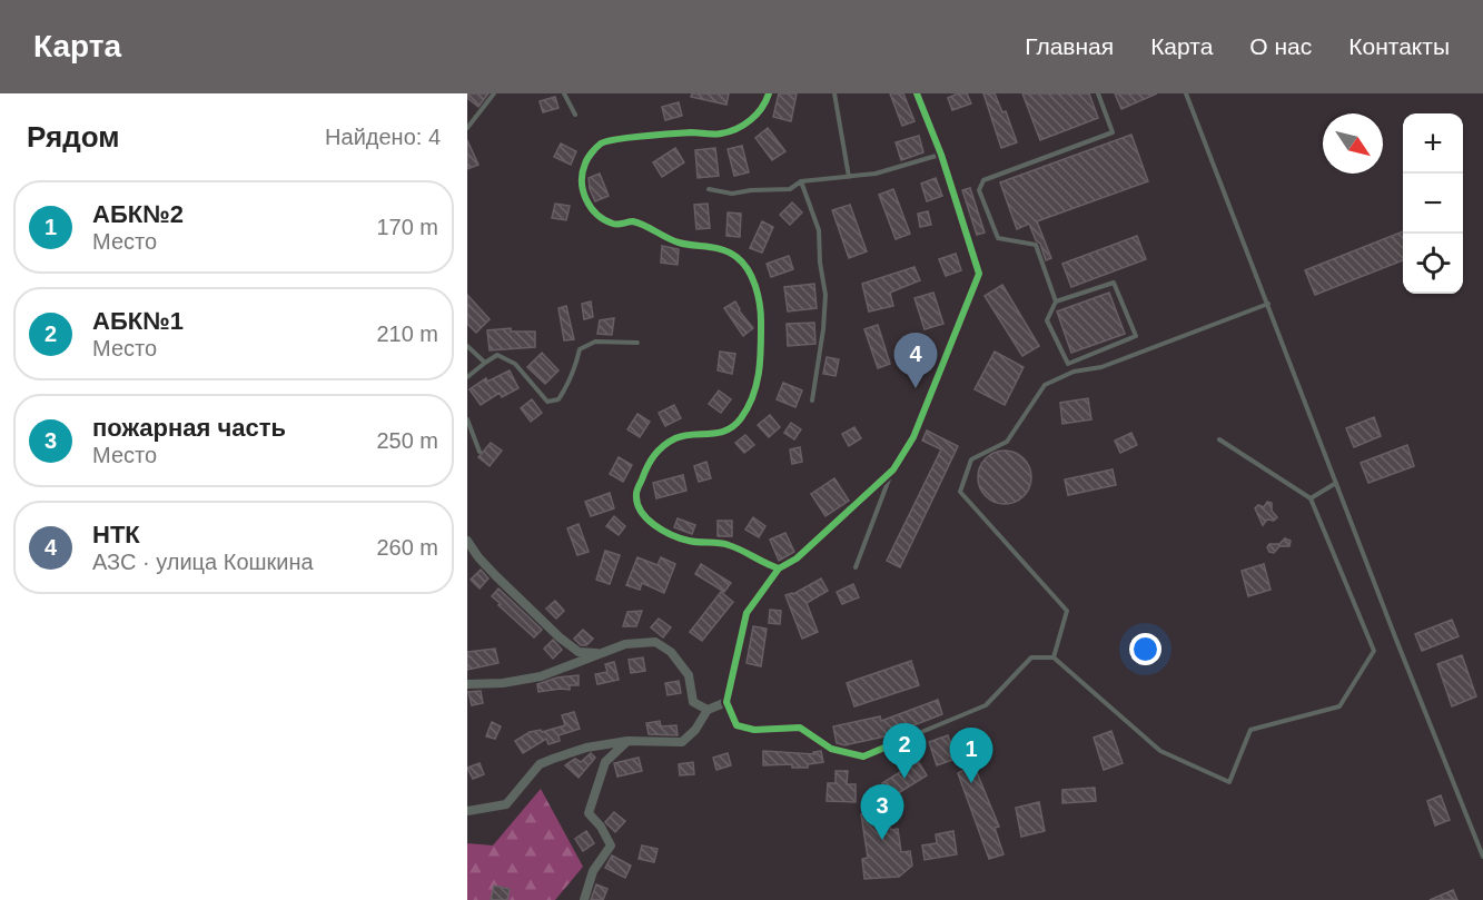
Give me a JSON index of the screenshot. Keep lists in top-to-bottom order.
{
  "north": "bottom right",
  "page": {
    "header": "Карта",
    "nav": [
      "Главная",
      "Карта",
      "О нас",
      "Контакты"
    ],
    "heading": ["Рядом", "Найдено: 4"],
    "map_buttons": ["+", "−"],
    "list": [
      {
        "mark": "1",
        "name": "АБК№2",
        "note": "Место",
        "value": "170 m"
      },
      {
        "mark": "2",
        "name": "АБК№1",
        "note": "Место",
        "value": "210 m"
      },
      {
        "mark": "3",
        "name": "пожарная часть",
        "note": "Место",
        "value": "250 m"
      },
      {
        "mark": "4",
        "name": "НТК",
        "note": "АЗС · улица Кошкина",
        "value": "260 m"
      }
    ],
    "pins": [
      "4",
      "2",
      "1",
      "3"
    ]
  }
}
